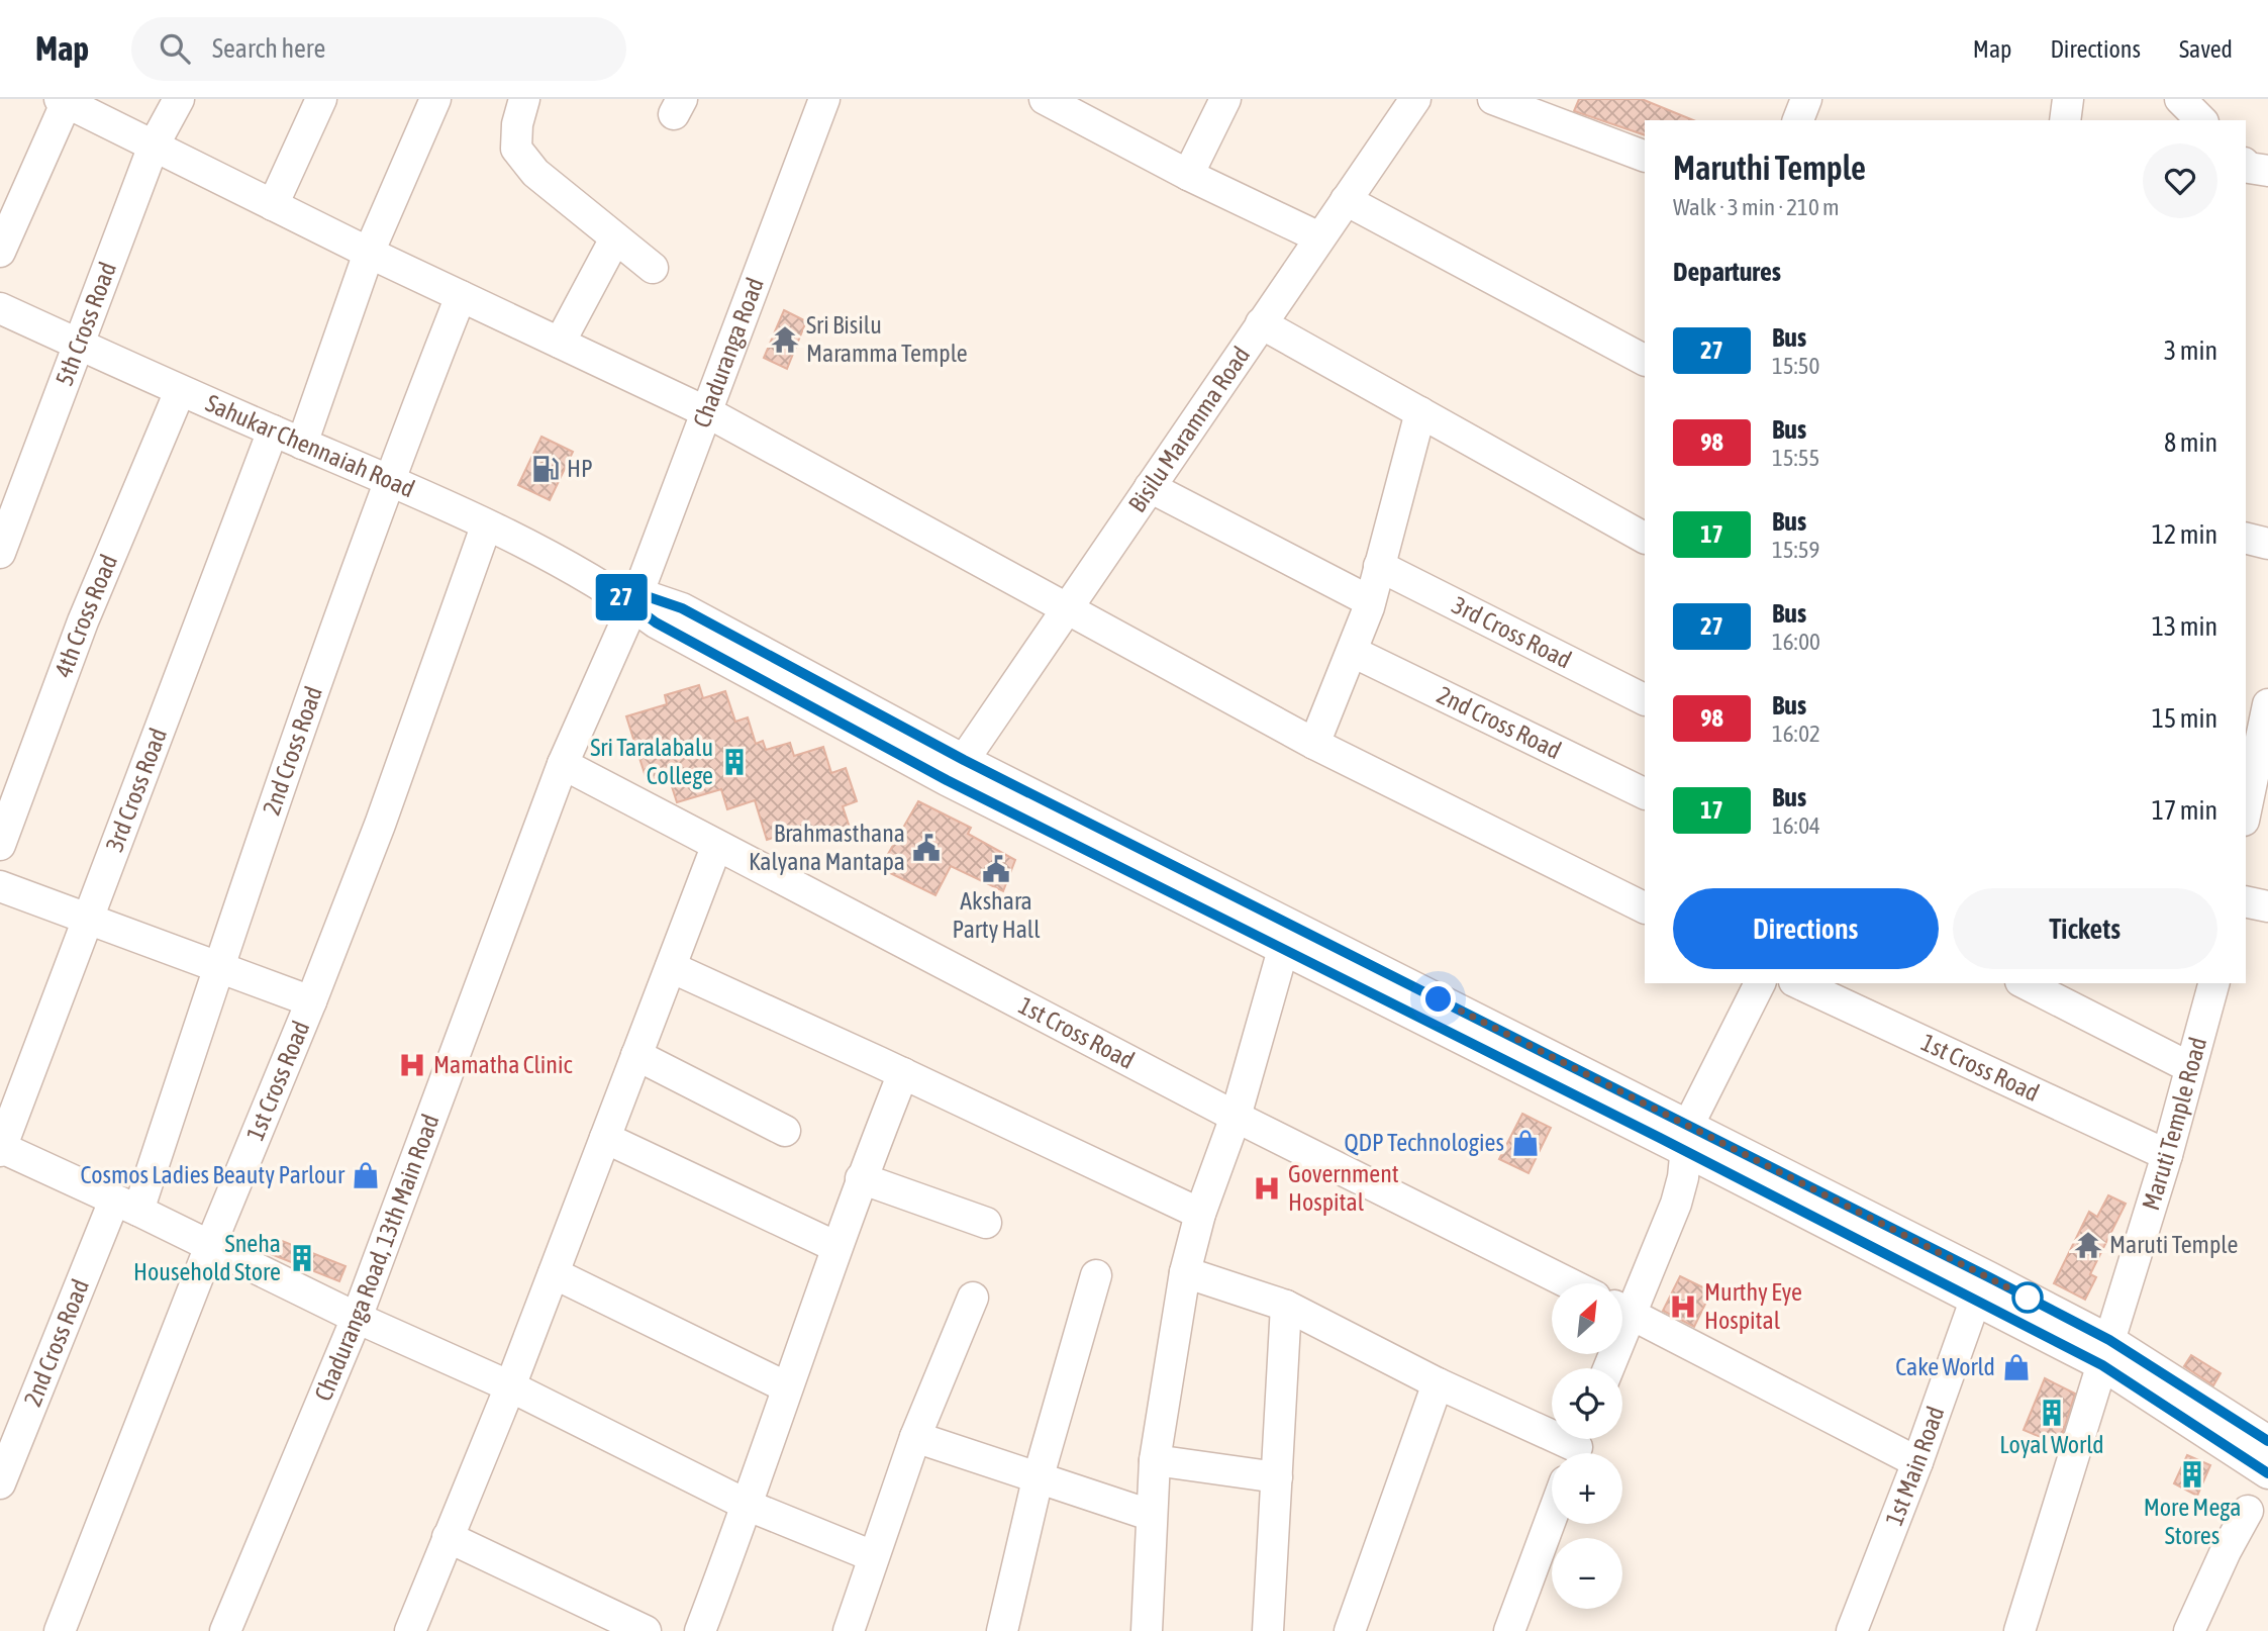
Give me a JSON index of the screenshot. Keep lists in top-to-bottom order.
{
  "streets": {
    "street": [
      "5th Cross Road",
      "Chaduranga Road",
      "Bisilu Maramma Road",
      "Sahukar Chennaiah Road",
      "4th Cross Road",
      "3rd Cross Road",
      "2nd Cross Road",
      "1st Cross Road",
      "Maruti Temple Road",
      "Chaduranga Road, 13th Main Road",
      "1st Main Road"
    ]
  },
  "crossings": [
    ["5th Cross Road", "Sahukar Chennaiah Road"],
    ["Chaduranga Road", "Sahukar Chennaiah Road"],
    ["Chaduranga Road", "Chaduranga Road, 13th Main Road"],
    ["Bisilu Maramma Road", "Sahukar Chennaiah Road"],
    ["Sahukar Chennaiah Road", "4th Cross Road"],
    ["Sahukar Chennaiah Road", "3rd Cross Road"],
    ["Sahukar Chennaiah Road", "2nd Cross Road"],
    ["Sahukar Chennaiah Road", "1st Cross Road"],
    ["Sahukar Chennaiah Road", "Maruti Temple Road"],
    ["Sahukar Chennaiah Road", "Chaduranga Road, 13th Main Road"],
    ["Sahukar Chennaiah Road", "1st Main Road"],
    ["1st Cross Road", "Maruti Temple Road"],
    ["1st Cross Road", "Chaduranga Road, 13th Main Road"]
  ],
  "places": {
    "temple": ["Sri Bisilu Maramma Temple", "Maruti Temple"],
    "fuel station": ["HP"],
    "building": [
      "Sri Taralabalu College",
      "Sneha Household Store",
      "Loyal World",
      "More Mega Stores"
    ],
    "public building": ["Brahmasthana Kalyana Mantapa", "Akshara Party Hall"],
    "hospital": ["Mamatha Clinic", "Government Hospital", "Murthy Eye Hospital"],
    "shop": ["QDP Technologies", "Cosmos Ladies Beauty Parlour", "Cake World"]
  },
  "lines": ["bus line 27"],
  "north": "top right",
  "page": {
    "header": "Map",
    "search": "Search here",
    "nav": ["Map", "Directions", "Saved"],
    "on_map": "27",
    "heading": [
      ["Maruthi Temple", "Walk · 3 min · 210 m"],
      "Departures"
    ],
    "list": [
      {
        "mark": "27",
        "name": "Bus",
        "note": "15:50",
        "value": "3 min"
      },
      {
        "mark": "98",
        "name": "Bus",
        "note": "15:55",
        "value": "8 min"
      },
      {
        "mark": "17",
        "name": "Bus",
        "note": "15:59",
        "value": "12 min"
      },
      {
        "mark": "27",
        "name": "Bus",
        "note": "16:00",
        "value": "13 min"
      },
      {
        "mark": "98",
        "name": "Bus",
        "note": "16:02",
        "value": "15 min"
      },
      {
        "mark": "17",
        "name": "Bus",
        "note": "16:04",
        "value": "17 min"
      }
    ],
    "buttons": ["Directions", "Tickets"],
    "map_buttons": ["+", "−"]
  }
}
